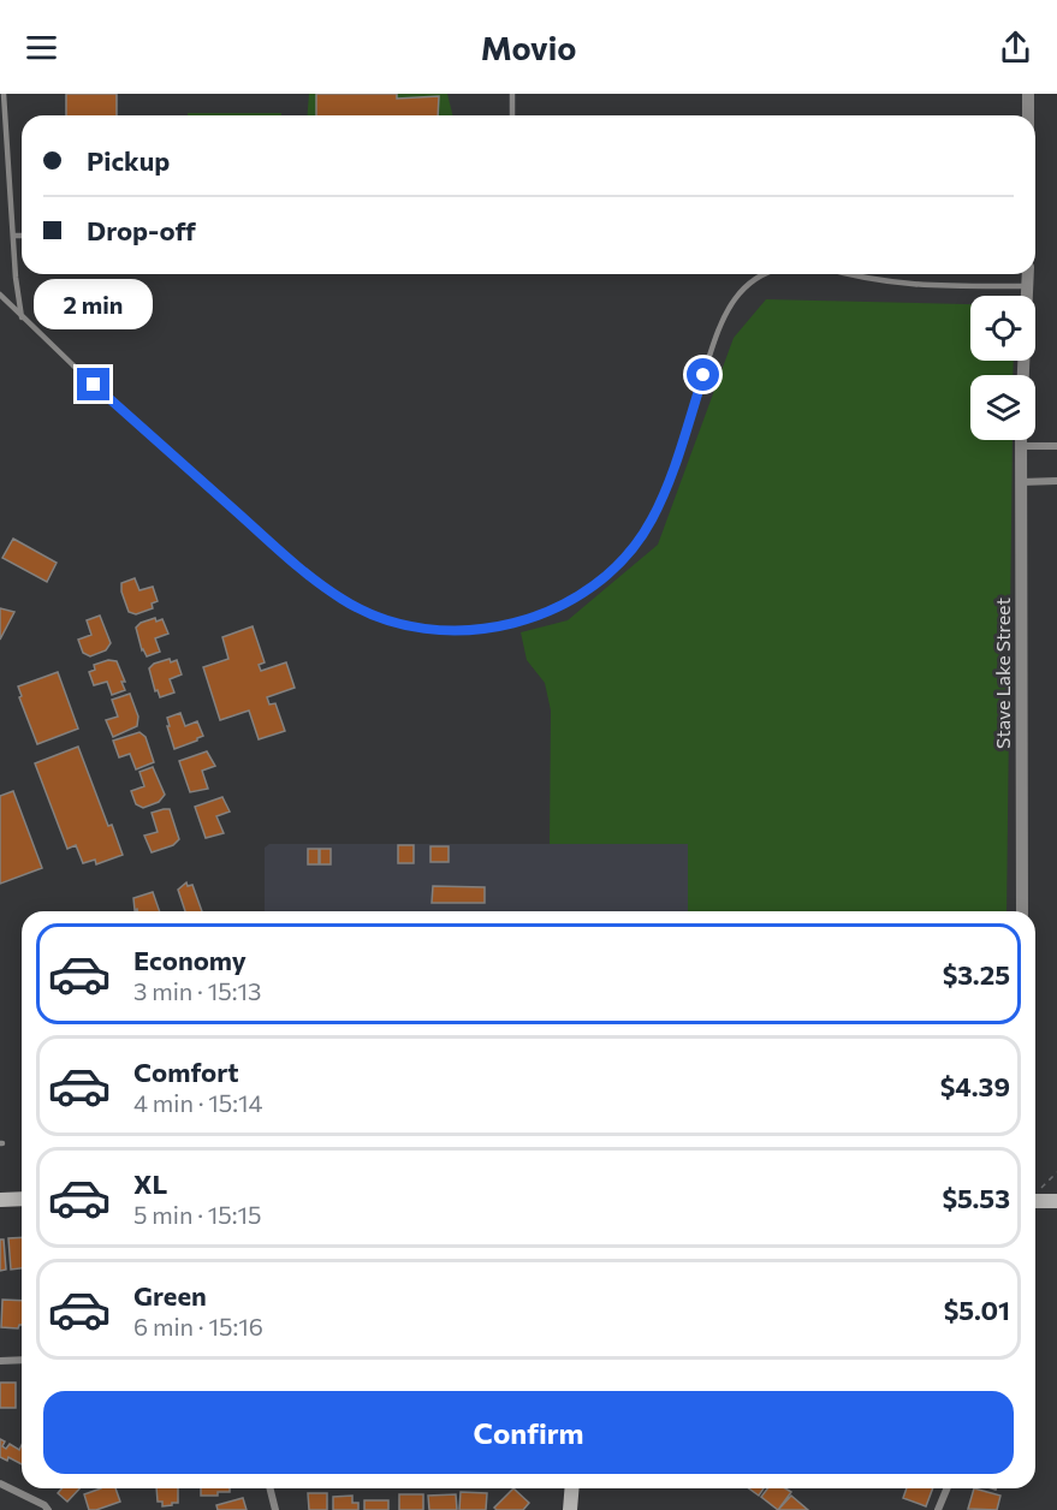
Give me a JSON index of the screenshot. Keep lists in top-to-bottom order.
{
  "streets": {
    "street": ["Stave Lake Street"]
  },
  "page": {
    "header": "Movio",
    "banner": ["Pickup", "Drop-off"],
    "bubble": "2 min",
    "list": [
      {
        "name": "Economy",
        "note": "3 min · 15:13",
        "value": "$3.25"
      },
      {
        "name": "Comfort",
        "note": "4 min · 15:14",
        "value": "$4.39"
      },
      {
        "name": "XL",
        "note": "5 min · 15:15",
        "value": "$5.53"
      },
      {
        "name": "Green",
        "note": "6 min · 15:16",
        "value": "$5.01"
      }
    ],
    "buttons": "Confirm"
  }
}
